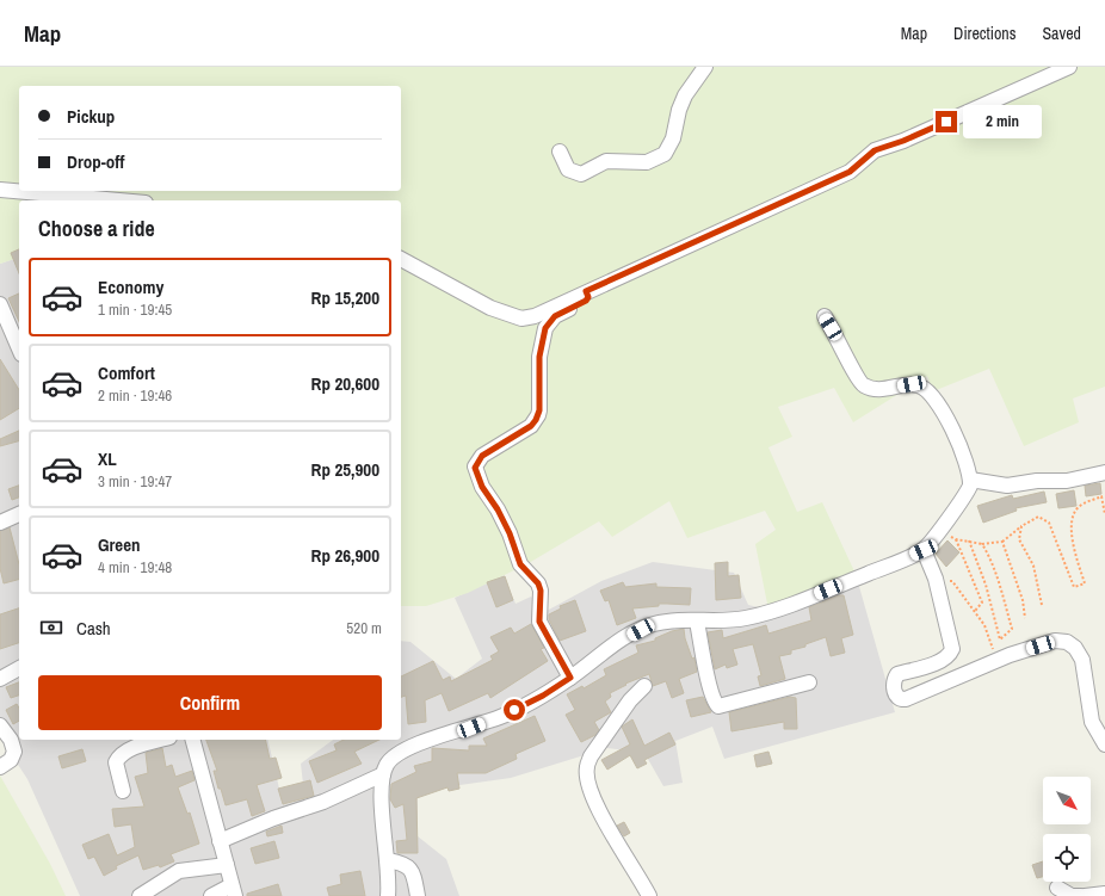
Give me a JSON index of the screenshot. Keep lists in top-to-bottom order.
{
  "north": "bottom right",
  "page": {
    "header": "Map",
    "nav": ["Map", "Directions", "Saved"],
    "banner": ["Pickup", "Drop-off"],
    "bubble": "2 min",
    "heading": "Choose a ride",
    "list": [
      {
        "name": "Economy",
        "note": "1 min · 19:45",
        "value": "Rp 15,200"
      },
      {
        "name": "Comfort",
        "note": "2 min · 19:46",
        "value": "Rp 20,600"
      },
      {
        "name": "XL",
        "note": "3 min · 19:47",
        "value": "Rp 25,900"
      },
      {
        "name": "Green",
        "note": "4 min · 19:48",
        "value": "Rp 26,900"
      }
    ],
    "pay": ["Cash", "520 m"],
    "buttons": "Confirm"
  }
}
